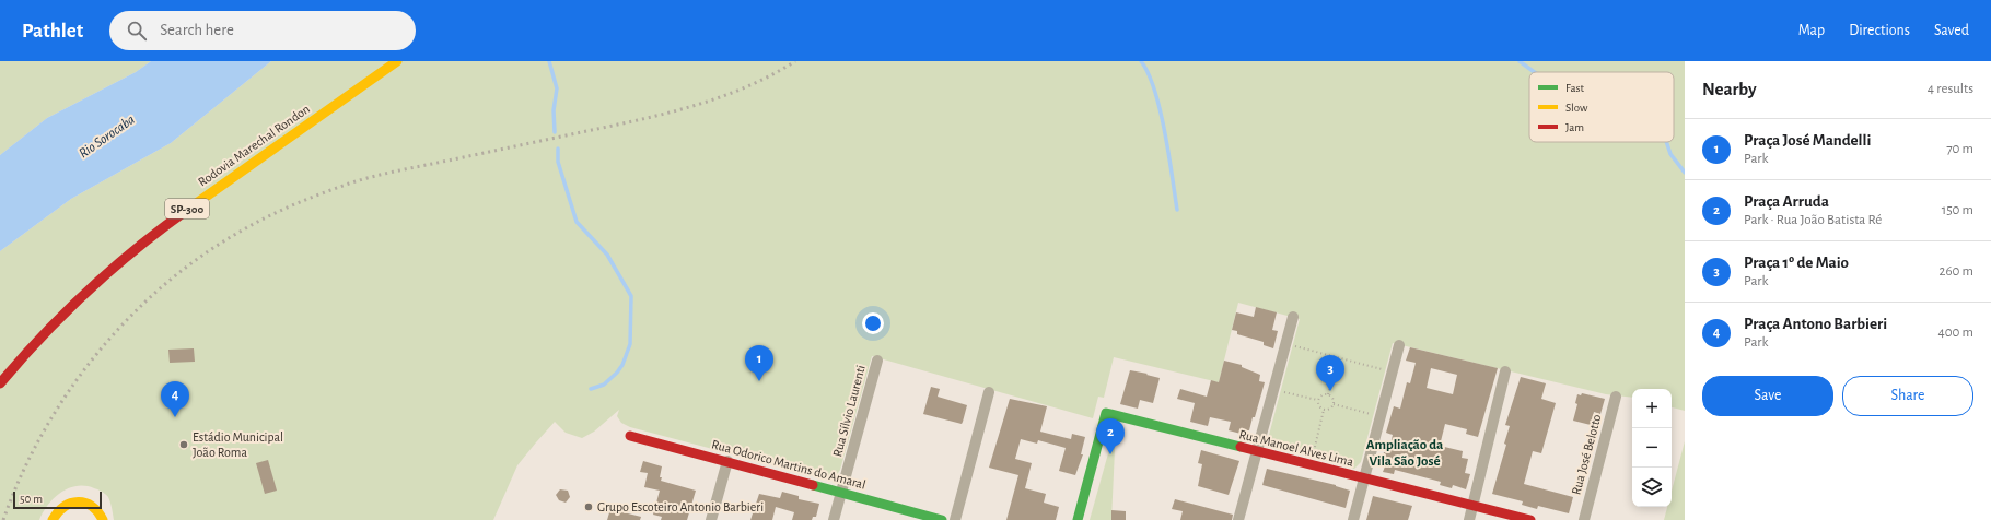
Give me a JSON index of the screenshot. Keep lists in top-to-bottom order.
{
  "streets": {
    "street": [
      "Rodovia Marechal Rondon",
      "SP-300",
      "Rua Sílvio Laurenti",
      "Rua Manoel Alves Lima",
      "Rua José Belotto",
      "Rua Odorico Martins do Amaral"
    ]
  },
  "crossings": [
    ["Rua Sílvio Laurenti", "Rua Odorico Martins do Amaral"]
  ],
  "districts": ["Ampliação da Vila São José"],
  "water": ["Rio Sorocaba"],
  "places": ["Estádio Municipal João Roma", "Grupo Escoteiro Antonio Barbieri"],
  "legend": ["Fast", "Slow", "Jam"],
  "scale_bar": "50 m",
  "page": {
    "header": "Pathlet",
    "search": "Search here",
    "nav": ["Map", "Directions", "Saved"],
    "heading": ["Nearby", "4 results"],
    "list": [
      {
        "mark": "1",
        "name": "Praça José Mandelli",
        "note": "Park",
        "value": "70 m"
      },
      {
        "mark": "2",
        "name": "Praça Arruda",
        "note": "Park · Rua João Batista Ré",
        "value": "150 m"
      },
      {
        "mark": "3",
        "name": "Praça 1º de Maio",
        "note": "Park",
        "value": "260 m"
      },
      {
        "mark": "4",
        "name": "Praça Antono Barbieri",
        "note": "Park",
        "value": "400 m"
      }
    ],
    "pins": [
      "1",
      "3",
      "4",
      "2"
    ],
    "buttons": ["Save", "Share"],
    "map_buttons": ["+", "−"],
    "scale": "50 m"
  }
}
